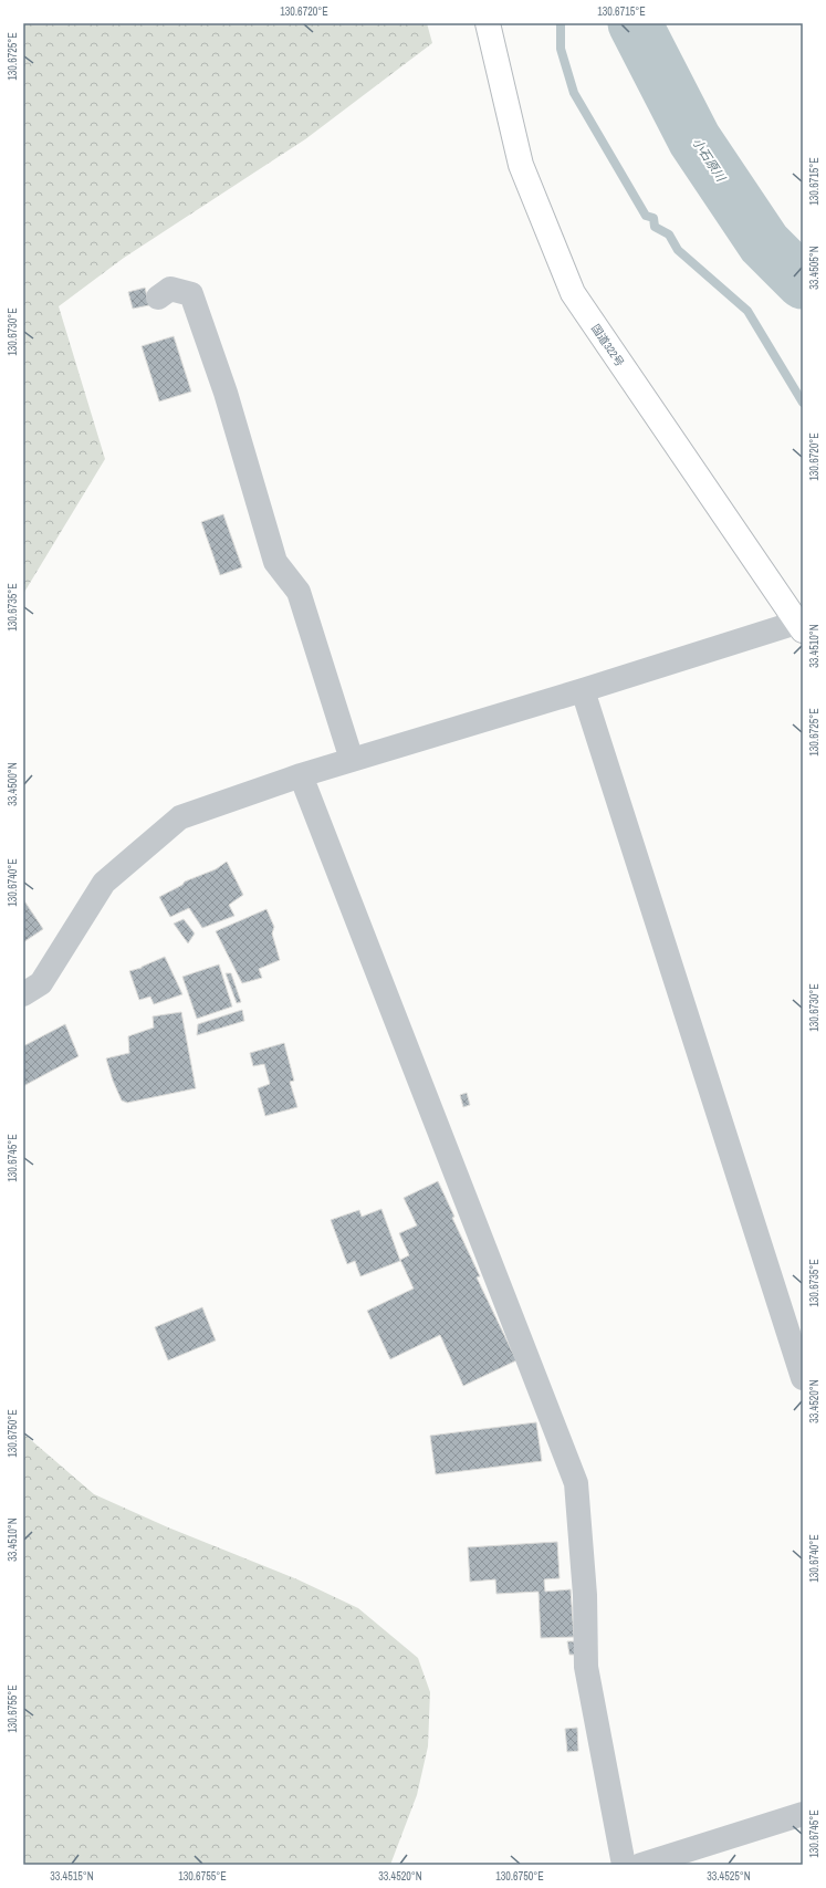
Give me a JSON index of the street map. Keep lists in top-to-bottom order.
{
  "streets": {
    "highway": ["国道322号"]
  },
  "water": ["小石原川"],
  "coordinates": [
    "130.6720°E",
    "130.6715°E",
    "130.6725°E",
    "33.4505°N",
    "130.6730°E",
    "130.6735°E",
    "33.4510°N",
    "33.4500°N",
    "130.6740°E",
    "130.6745°E",
    "33.4520°N",
    "130.6750°E",
    "130.6755°E",
    "33.4515°N",
    "33.4525°N"
  ]
}
